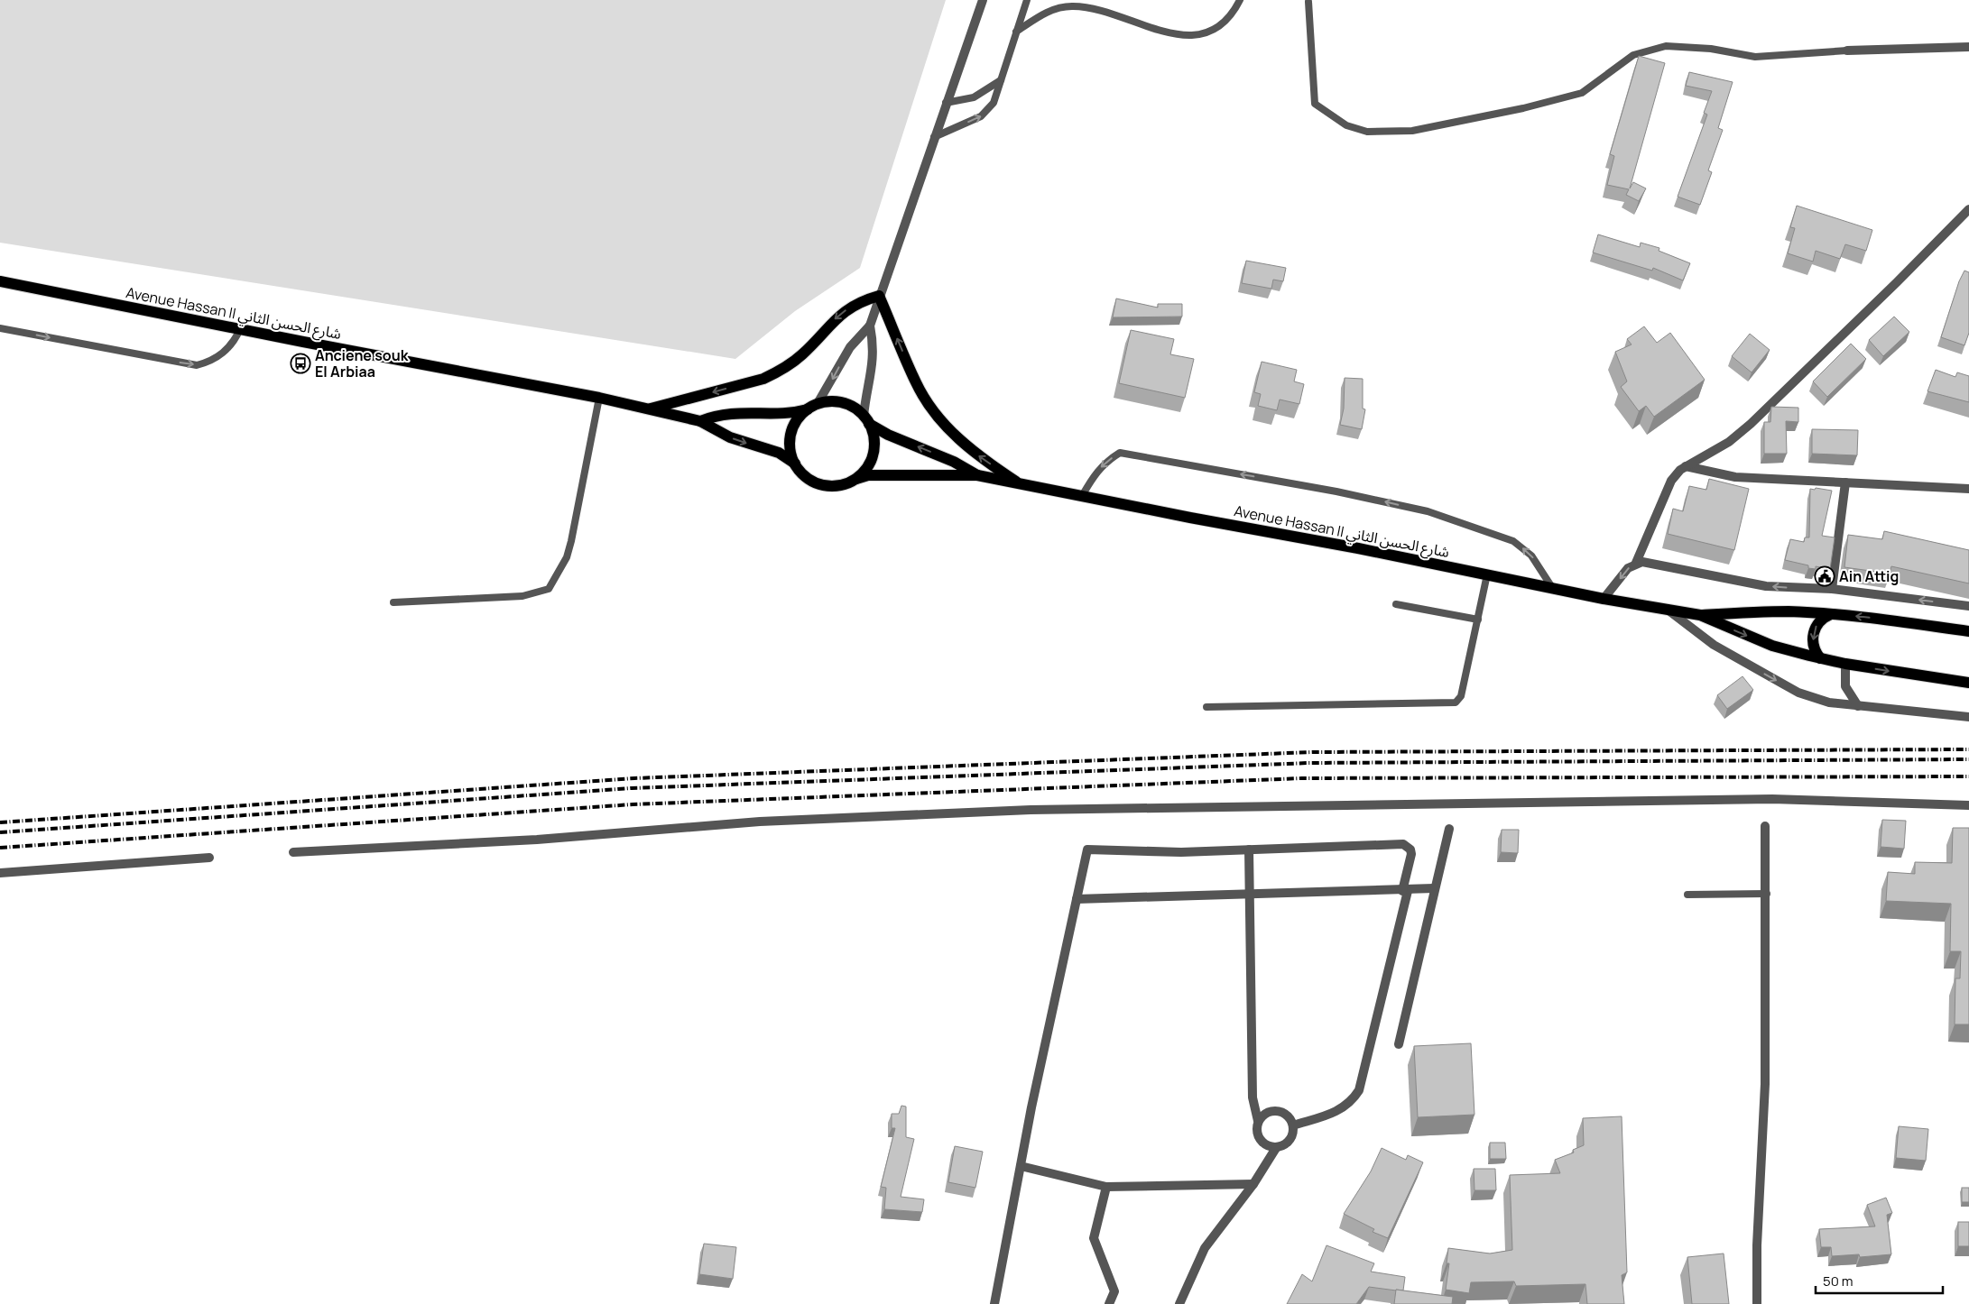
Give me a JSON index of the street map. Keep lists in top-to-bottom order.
{
  "streets": {
    "main road": ["Avenue Hassan II شارع الحسن الثاني"]
  },
  "places": {
    "bus stop": ["Anciene souk El Arbiaa"],
    "public building": ["Ain Attig"]
  },
  "scale_bar": "50 m"
}
